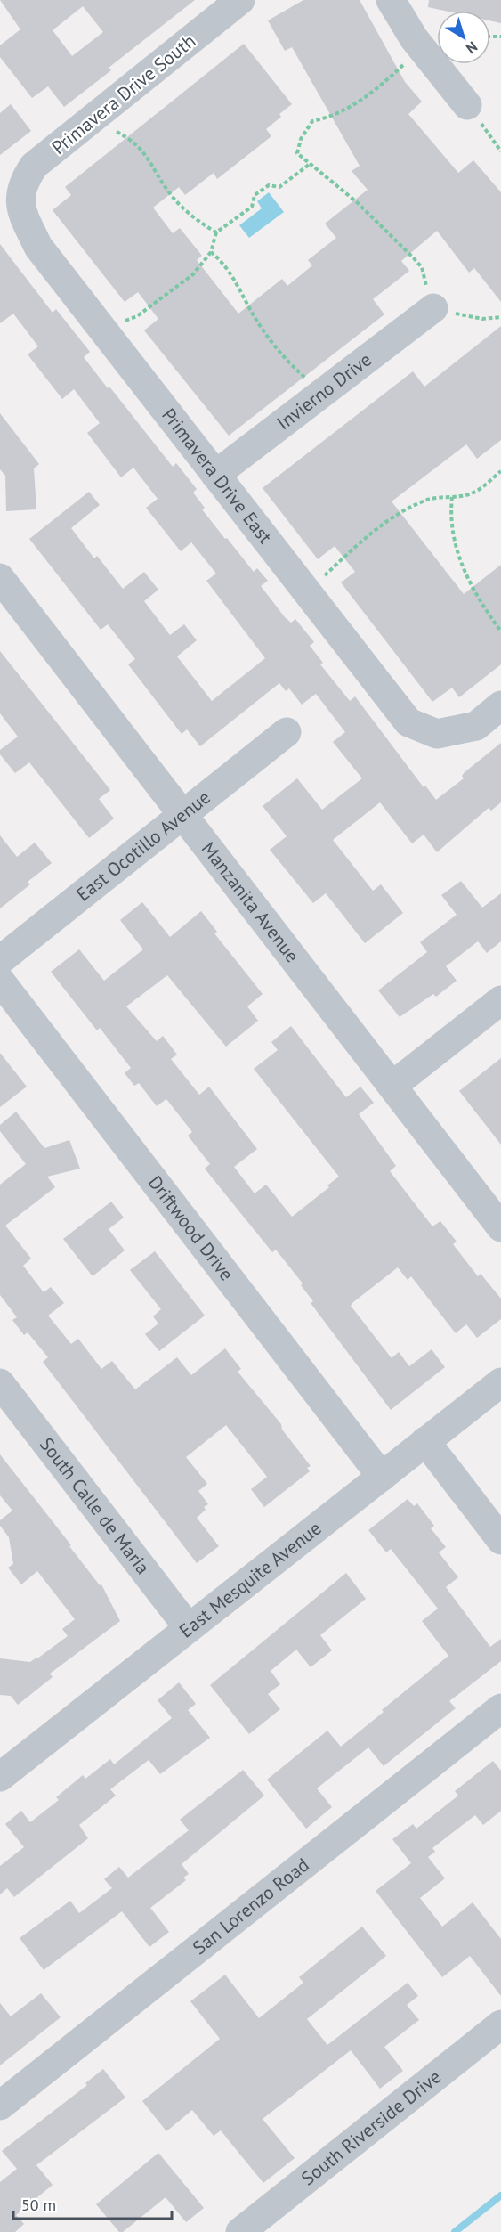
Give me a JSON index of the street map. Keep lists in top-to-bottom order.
{
  "streets": {
    "street": [
      "Primavera Drive South",
      "Invierno Drive",
      "Primavera Drive East",
      "East Ocotillo Avenue",
      "Manzanita Avenue",
      "Driftwood Drive",
      "South Calle de Maria",
      "East Mesquite Avenue",
      "San Lorenzo Road",
      "South Riverside Drive"
    ]
  },
  "crossings": [
    ["Primavera Drive South", "Primavera Drive East"],
    ["Invierno Drive", "Primavera Drive East"],
    ["East Ocotillo Avenue", "Manzanita Avenue"],
    ["Driftwood Drive", "East Mesquite Avenue"],
    ["South Calle de Maria", "East Mesquite Avenue"]
  ],
  "scale_bar": "50 m",
  "north": "bottom right"
}
